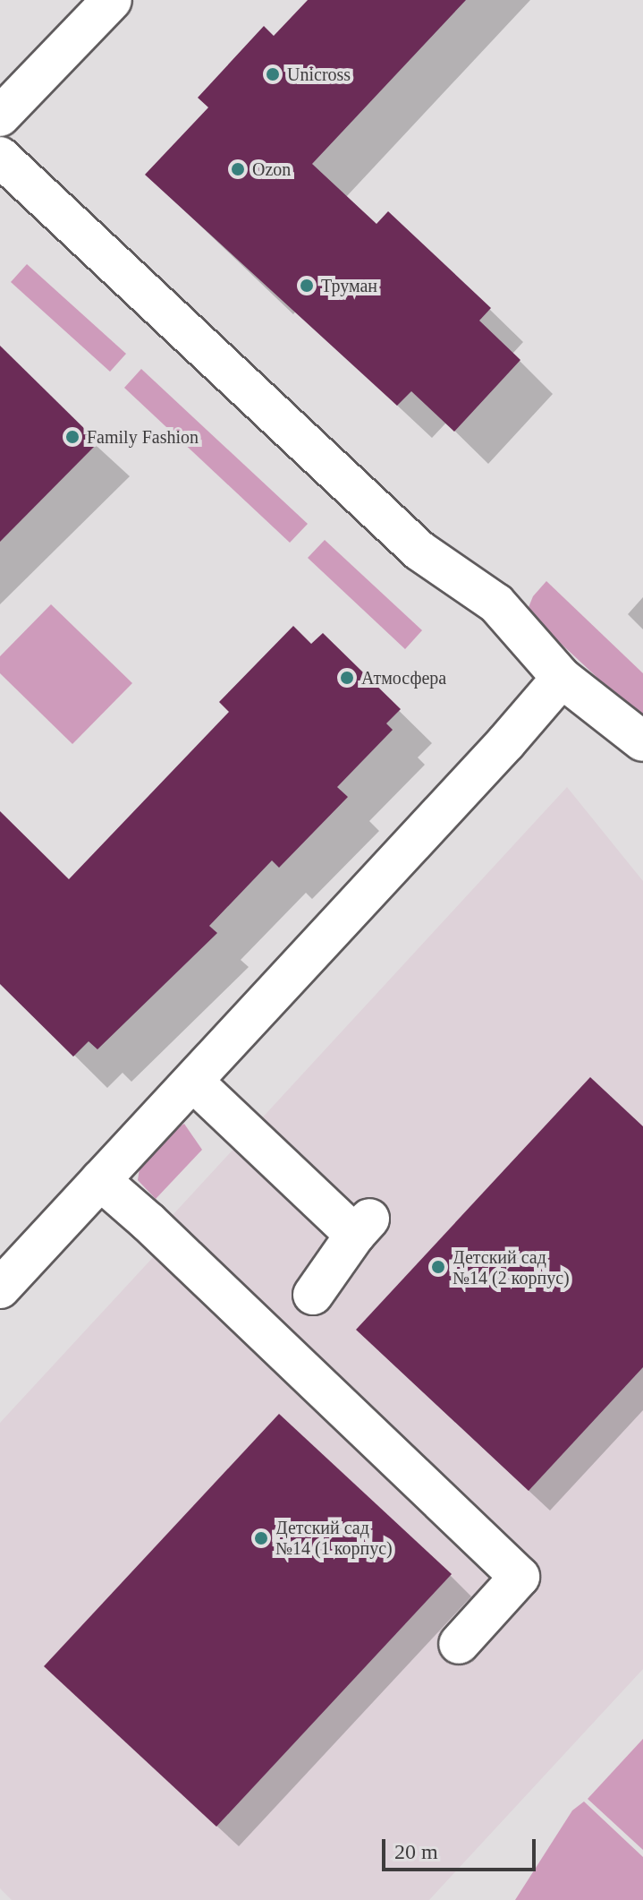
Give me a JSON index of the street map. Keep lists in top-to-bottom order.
{
  "places": [
    "Unicross",
    "Ozon",
    "Труман",
    "Family Fashion",
    "Атмосфера",
    "Детский сад №14 (2 корпус)",
    "Детский сад №14 (1 корпус)"
  ],
  "scale_bar": "20 m"
}
